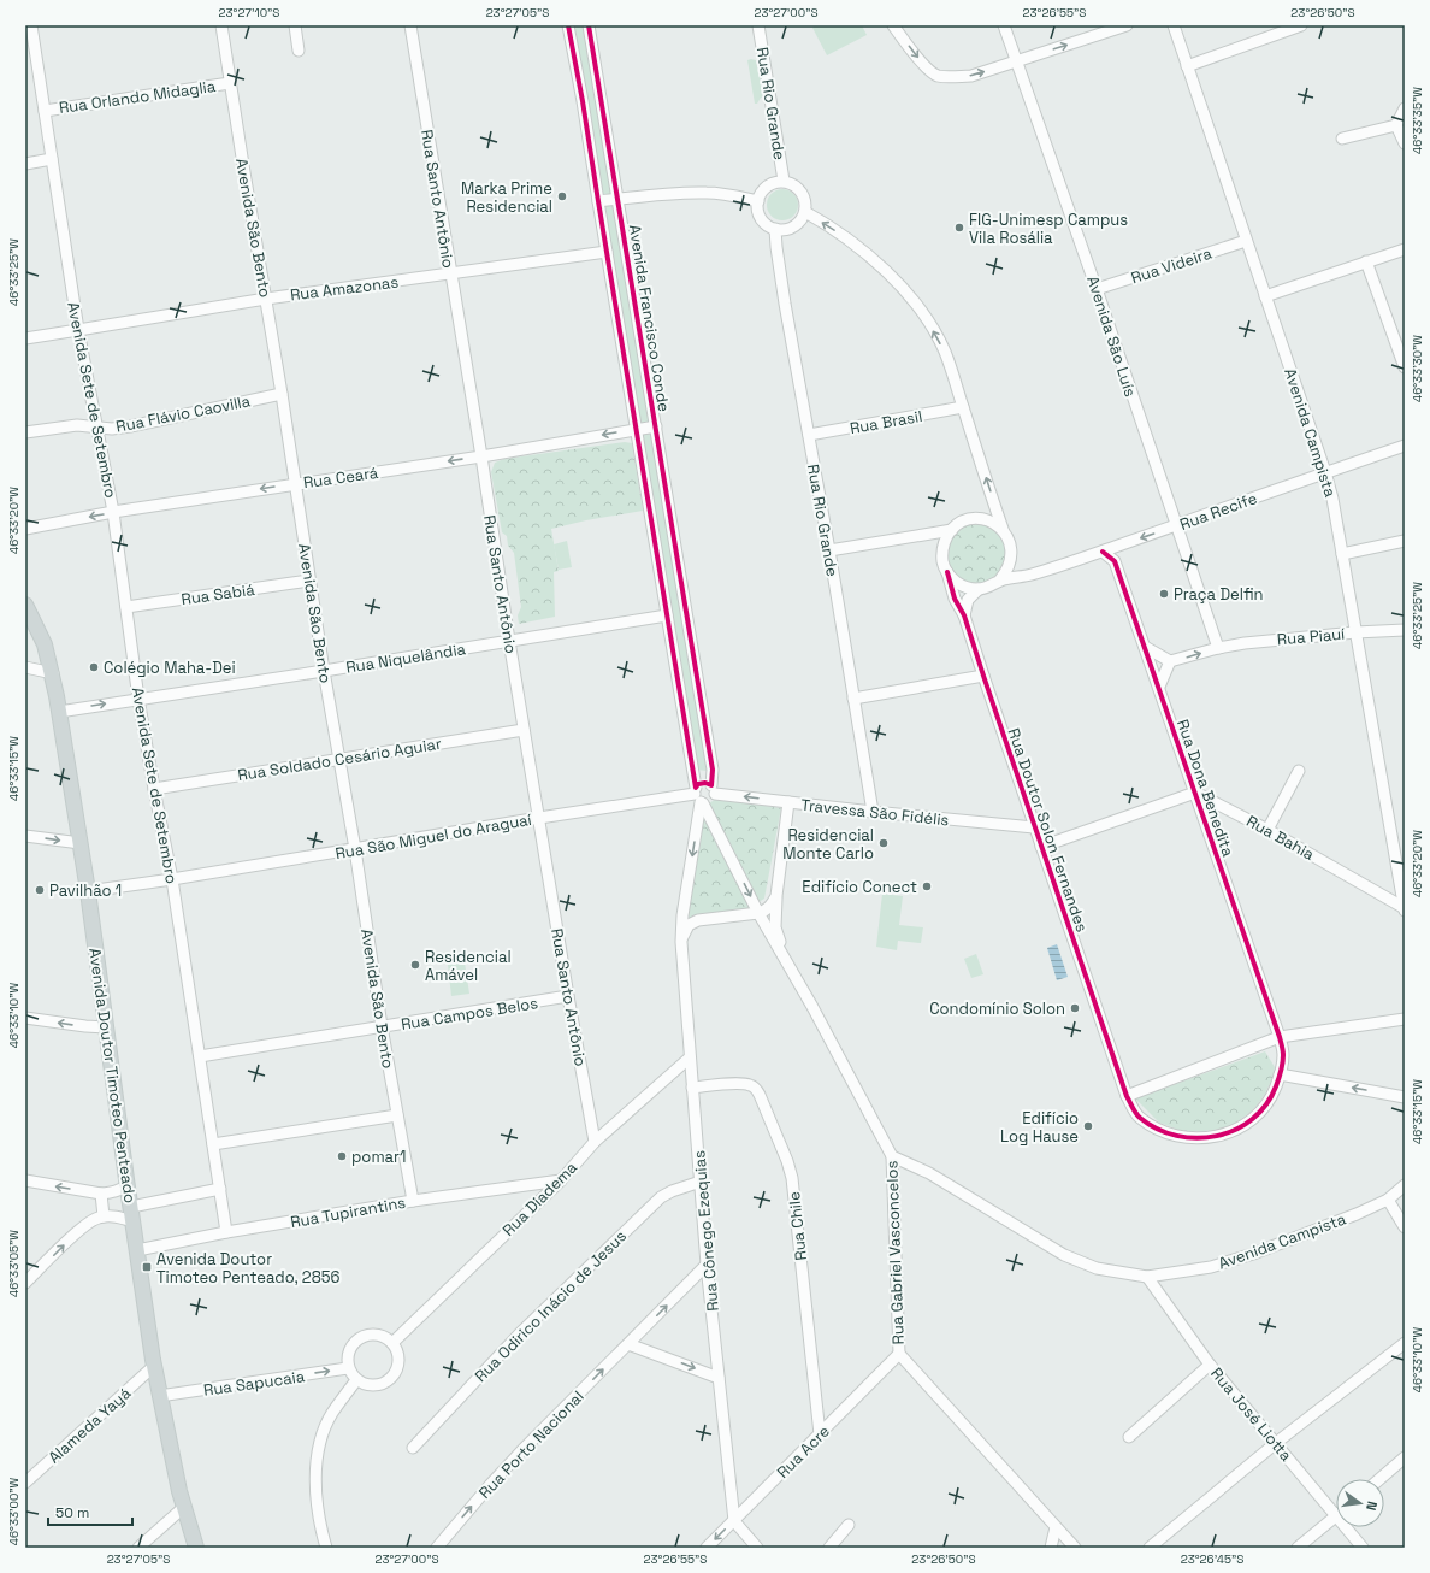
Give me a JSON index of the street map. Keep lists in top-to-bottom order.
{
  "streets": {
    "main road": ["Avenida Doutor Timoteo Penteado"],
    "street": [
      "Rua Orlando Midaglia",
      "Rua Rio Grande",
      "Rua Santo Antônio",
      "Avenida São Bento",
      "Rua Videira",
      "Rua Amazonas",
      "Avenida Francisco Conde",
      "Avenida São Luís",
      "Avenida Sete de Setembro",
      "Rua Flávio Caovilla",
      "Rua Brasil",
      "Avenida Campista",
      "Rua Ceará",
      "Rua Recife",
      "Rua Sabiá",
      "Rua Piauí",
      "Rua Niquelândia",
      "Rua Soldado Cesário Aguiar",
      "Rua Dona Benedita",
      "Travessa São Fidélis",
      "Rua Doutor Solon Fernandes",
      "Rua São Miguel do Araguaí",
      "Rua Bahia",
      "Rua Campos Belos",
      "Rua Diadema",
      "Rua Tupirantins",
      "Rua Chile",
      "Rua Cônego Ezequias",
      "Rua Gabriel Vasconcelos",
      "Rua Odirico Inácio de Jesus",
      "Rua Sapucaia",
      "Rua José Liotta",
      "Alameda Yayá",
      "Rua Porto Nacional",
      "Rua Acre"
    ]
  },
  "crossings": [
    ["Rua Orlando Midaglia", "Avenida São Bento"],
    ["Rua Orlando Midaglia", "Avenida Sete de Setembro"],
    ["Rua Rio Grande", "Rua Brasil"],
    ["Rua Rio Grande", "Travessa São Fidélis"],
    ["Rua Santo Antônio", "Rua Amazonas"],
    ["Rua Santo Antônio", "Rua Ceará"],
    ["Rua Santo Antônio", "Rua Niquelândia"],
    ["Rua Santo Antônio", "Rua Soldado Cesário Aguiar"],
    ["Rua Santo Antônio", "Rua São Miguel do Araguaí"],
    ["Rua Santo Antônio", "Rua Campos Belos"],
    ["Rua Santo Antônio", "Rua Diadema"],
    ["Avenida São Bento", "Rua Amazonas"],
    ["Avenida São Bento", "Rua Flávio Caovilla"],
    ["Avenida São Bento", "Rua Ceará"],
    ["Avenida São Bento", "Rua Sabiá"],
    ["Avenida São Bento", "Rua Niquelândia"],
    ["Avenida São Bento", "Rua Soldado Cesário Aguiar"],
    ["Avenida São Bento", "Rua São Miguel do Araguaí"],
    ["Avenida São Bento", "Rua Campos Belos"],
    ["Avenida São Bento", "Rua Tupirantins"],
    ["Rua Videira", "Avenida São Luís"],
    ["Rua Videira", "Avenida Campista"],
    ["Rua Amazonas", "Avenida Francisco Conde"],
    ["Rua Amazonas", "Avenida Sete de Setembro"],
    ["Avenida Francisco Conde", "Rua Ceará"],
    ["Avenida Francisco Conde", "Rua Niquelândia"],
    ["Avenida Francisco Conde", "Travessa São Fidélis"],
    ["Avenida Francisco Conde", "Rua São Miguel do Araguaí"],
    ["Avenida Francisco Conde", "Rua Cônego Ezequias"],
    ["Avenida Francisco Conde", "Rua Gabriel Vasconcelos"],
    ["Avenida São Luís", "Rua Recife"],
    ["Avenida São Luís", "Rua Piauí"],
    ["Avenida Sete de Setembro", "Rua Flávio Caovilla"],
    ["Avenida Sete de Setembro", "Rua Ceará"],
    ["Avenida Sete de Setembro", "Rua Sabiá"],
    ["Avenida Sete de Setembro", "Rua Niquelândia"],
    ["Avenida Sete de Setembro", "Rua Soldado Cesário Aguiar"],
    ["Avenida Sete de Setembro", "Rua São Miguel do Araguaí"],
    ["Avenida Sete de Setembro", "Rua Campos Belos"],
    ["Avenida Sete de Setembro", "Rua Tupirantins"],
    ["Avenida Campista", "Rua Recife"],
    ["Avenida Campista", "Rua Piauí"],
    ["Avenida Campista", "Rua Bahia"],
    ["Avenida Campista", "Rua Gabriel Vasconcelos"],
    ["Avenida Campista", "Rua José Liotta"],
    ["Rua Recife", "Rua Dona Benedita"],
    ["Rua Recife", "Rua Doutor Solon Fernandes"],
    ["Rua Niquelândia", "Avenida Doutor Timoteo Penteado"],
    ["Rua Dona Benedita", "Rua Doutor Solon Fernandes"],
    ["Rua Dona Benedita", "Rua Bahia"],
    ["Travessa São Fidélis", "Rua Doutor Solon Fernandes"],
    ["Travessa São Fidélis", "Rua São Miguel do Araguaí"],
    ["Travessa São Fidélis", "Rua Cônego Ezequias"],
    ["Travessa São Fidélis", "Rua Gabriel Vasconcelos"],
    ["Rua São Miguel do Araguaí", "Avenida Doutor Timoteo Penteado"],
    ["Rua São Miguel do Araguaí", "Rua Cônego Ezequias"],
    ["Rua São Miguel do Araguaí", "Rua Gabriel Vasconcelos"],
    ["Avenida Doutor Timoteo Penteado", "Rua Tupirantins"],
    ["Avenida Doutor Timoteo Penteado", "Rua Sapucaia"],
    ["Avenida Doutor Timoteo Penteado", "Alameda Yayá"],
    ["Rua Diadema", "Rua Tupirantins"],
    ["Rua Diadema", "Rua Cônego Ezequias"],
    ["Rua Diadema", "Rua Sapucaia"],
    ["Rua Chile", "Rua Cônego Ezequias"],
    ["Rua Chile", "Rua Acre"],
    ["Rua Cônego Ezequias", "Rua Gabriel Vasconcelos"],
    ["Rua Cônego Ezequias", "Rua Odirico Inácio de Jesus"],
    ["Rua Cônego Ezequias", "Rua Porto Nacional"],
    ["Rua Cônego Ezequias", "Rua Acre"],
    ["Rua Gabriel Vasconcelos", "Rua Acre"]
  ],
  "one_way": ["Rua Ceará", "Rua Sapucaia", "Rua Porto Nacional"],
  "places": {
    "other": [
      "Marka Prime Residencial",
      "FIG-Unimesp Campus Vila Rosália",
      "Praça Delfin",
      "Colégio Maha-Dei",
      "Residencial Monte Carlo",
      "Edifício Conect",
      "Pavilhão 1",
      "Residencial Amável",
      "Condomínio Solon",
      "Edifício Log Hause",
      "pomar1"
    ],
    "transit": ["Avenida Doutor Timoteo Penteado, 2856"]
  },
  "scale_bar": "50 m",
  "north": "right",
  "coordinates": [
    "23°27'10\"S",
    "23°27'05\"S",
    "23°27'00\"S",
    "23°26'55\"S",
    "23°26'50\"S",
    "46°33'35\"W",
    "46°33'25\"W",
    "46°33'30\"W",
    "46°33'20\"W",
    "46°33'15\"W",
    "46°33'10\"W",
    "46°33'05\"W",
    "46°33'00\"W",
    "23°26'45\"S"
  ]
}
